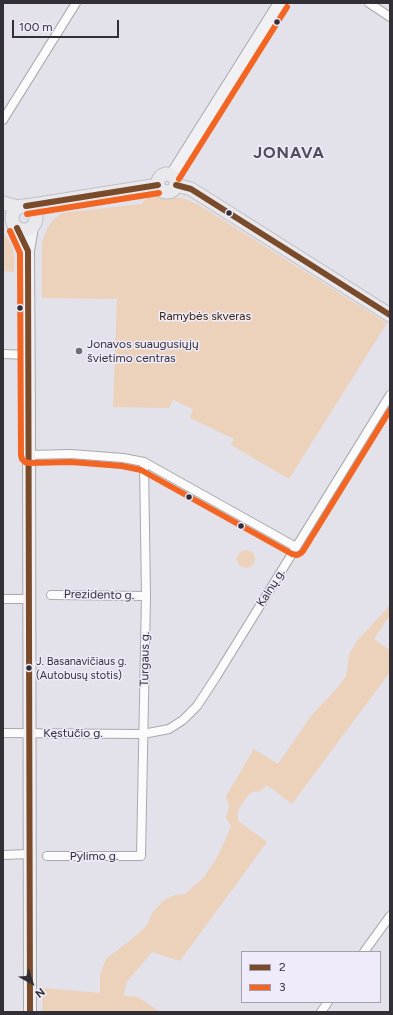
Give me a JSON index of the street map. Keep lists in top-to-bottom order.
{
  "streets": {
    "street": [
      "Kalnų g.",
      "Prezidento g.",
      "Turgaus g.",
      "Kęstučio g.",
      "Pylimo g."
    ]
  },
  "crossings": [
    ["Kalnų g.", "Turgaus g."],
    ["Kalnų g.", "Kęstučio g."],
    ["Prezidento g.", "Turgaus g."],
    ["Turgaus g.", "Kęstučio g."],
    ["Turgaus g.", "Pylimo g."]
  ],
  "districts": ["JONAVA"],
  "parks": ["Ramybės skveras"],
  "places": ["Jonavos suaugusiųjų švietimo centras", "J. Basanavičiaus g. (Autobusų stotis)"],
  "lines": ["transit line 3", "transit line 2"],
  "legend": ["2", "3"],
  "scale_bar": "100 m",
  "north": "bottom right"
}
